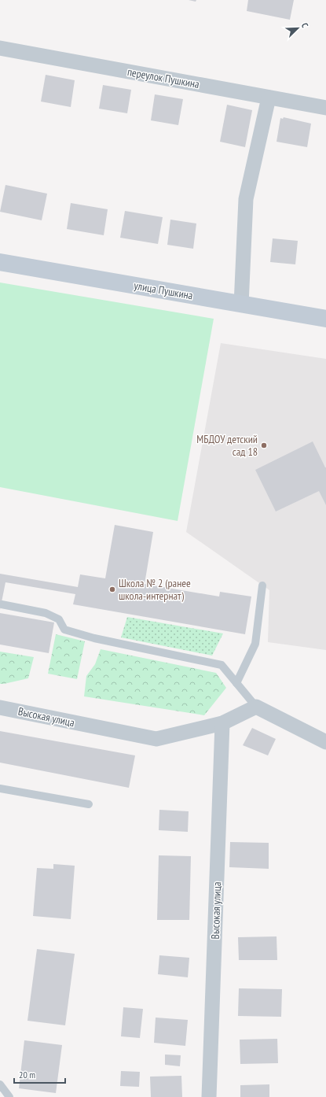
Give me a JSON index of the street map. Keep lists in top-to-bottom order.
{
  "streets": {
    "street": ["переулок Пушкина", "улица Пушкина", "Высокая улица"]
  },
  "places": ["МБДОУ детский сад 18", "Школа № 2 (ранее школа-интернат)"],
  "scale_bar": "20 m",
  "north": "top right"
}
